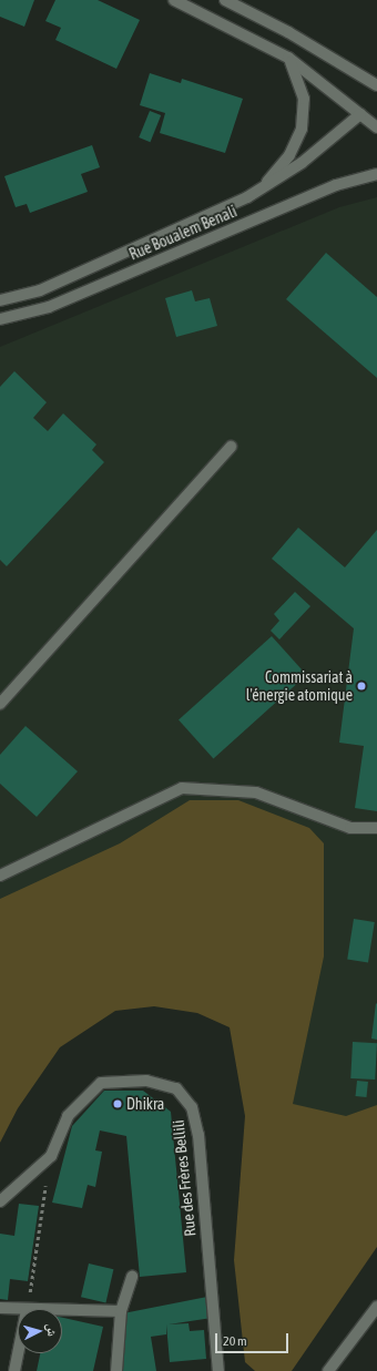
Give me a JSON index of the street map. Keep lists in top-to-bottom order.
{
  "streets": {
    "street": ["Rue Boualem Benali", "Rue des Frères Bellili"]
  },
  "places": ["Commissariat à l'énergie atomique", "Dhikra"],
  "scale_bar": "20 m",
  "north": "right"
}
